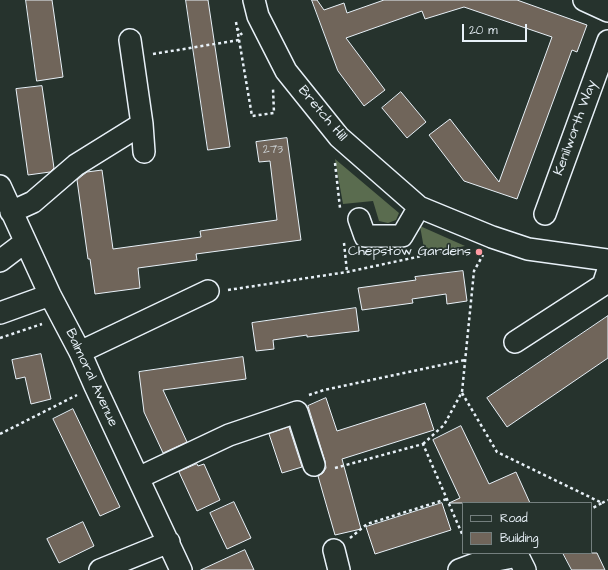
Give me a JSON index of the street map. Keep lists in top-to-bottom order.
{
  "streets": {
    "street": ["Bretch Hill", "Kenilworth Way", "Balmoral Avenue"]
  },
  "places": ["Chepstow Gardens"],
  "house_numbers": ["273"],
  "legend": ["Road", "Building"],
  "scale_bar": "20 m"
}
